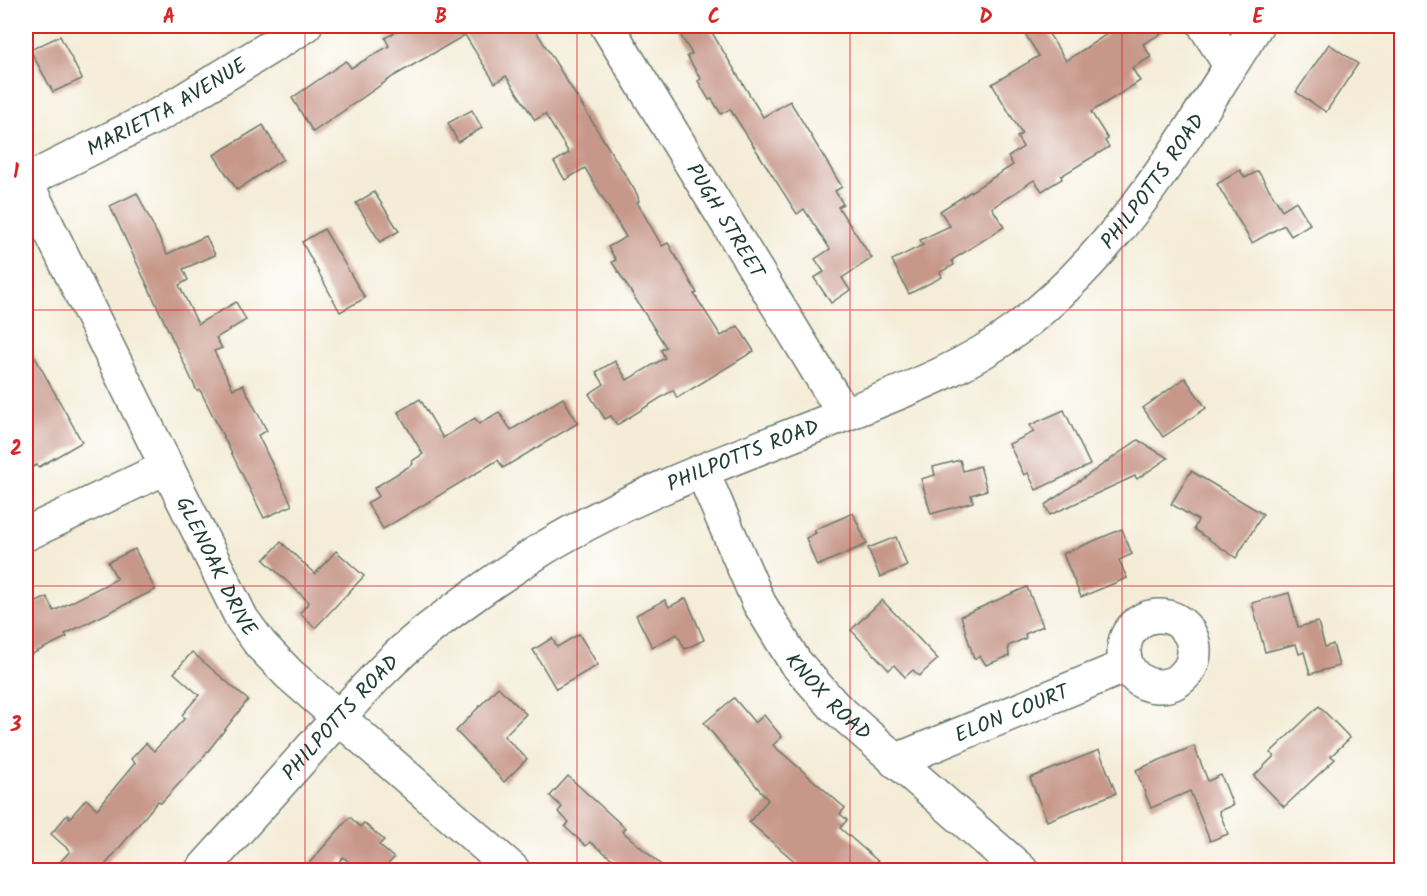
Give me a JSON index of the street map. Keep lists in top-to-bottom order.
{
  "streets": {
    "street": [
      "MARIETTA AVENUE",
      "PHILPOTTS ROAD",
      "PUGH STREET",
      "GLENOAK DRIVE",
      "KNOX ROAD",
      "ELON COURT"
    ]
  },
  "crossings": [
    ["MARIETTA AVENUE", "GLENOAK DRIVE"],
    ["PHILPOTTS ROAD", "PUGH STREET"],
    ["PHILPOTTS ROAD", "GLENOAK DRIVE"],
    ["PHILPOTTS ROAD", "KNOX ROAD"],
    ["KNOX ROAD", "ELON COURT"]
  ],
  "grid": {
    "columns": [
      "A",
      "B",
      "C",
      "D",
      "E"
    ],
    "rows": ["1", "2", "3"]
  }
}
